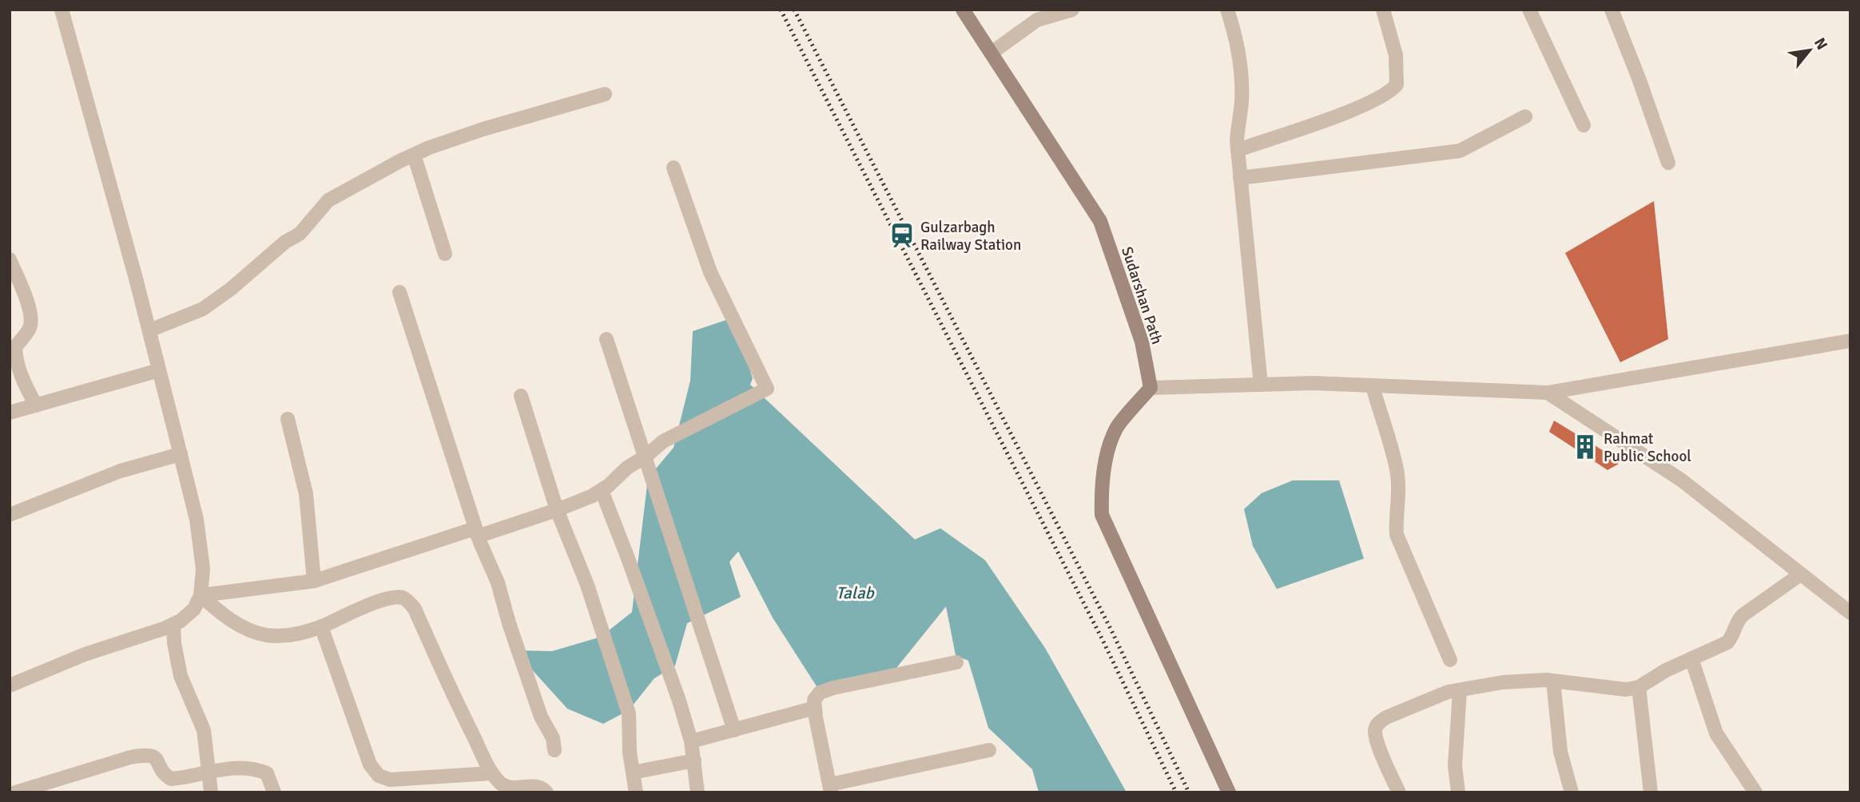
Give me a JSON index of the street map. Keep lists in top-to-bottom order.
{
  "streets": {
    "main road": ["Sudarshan Path"]
  },
  "water": ["Talab"],
  "places": {
    "station": ["Gulzarbagh Railway Station"],
    "building": ["Rahmat Public School"]
  },
  "north": "top right"
}
